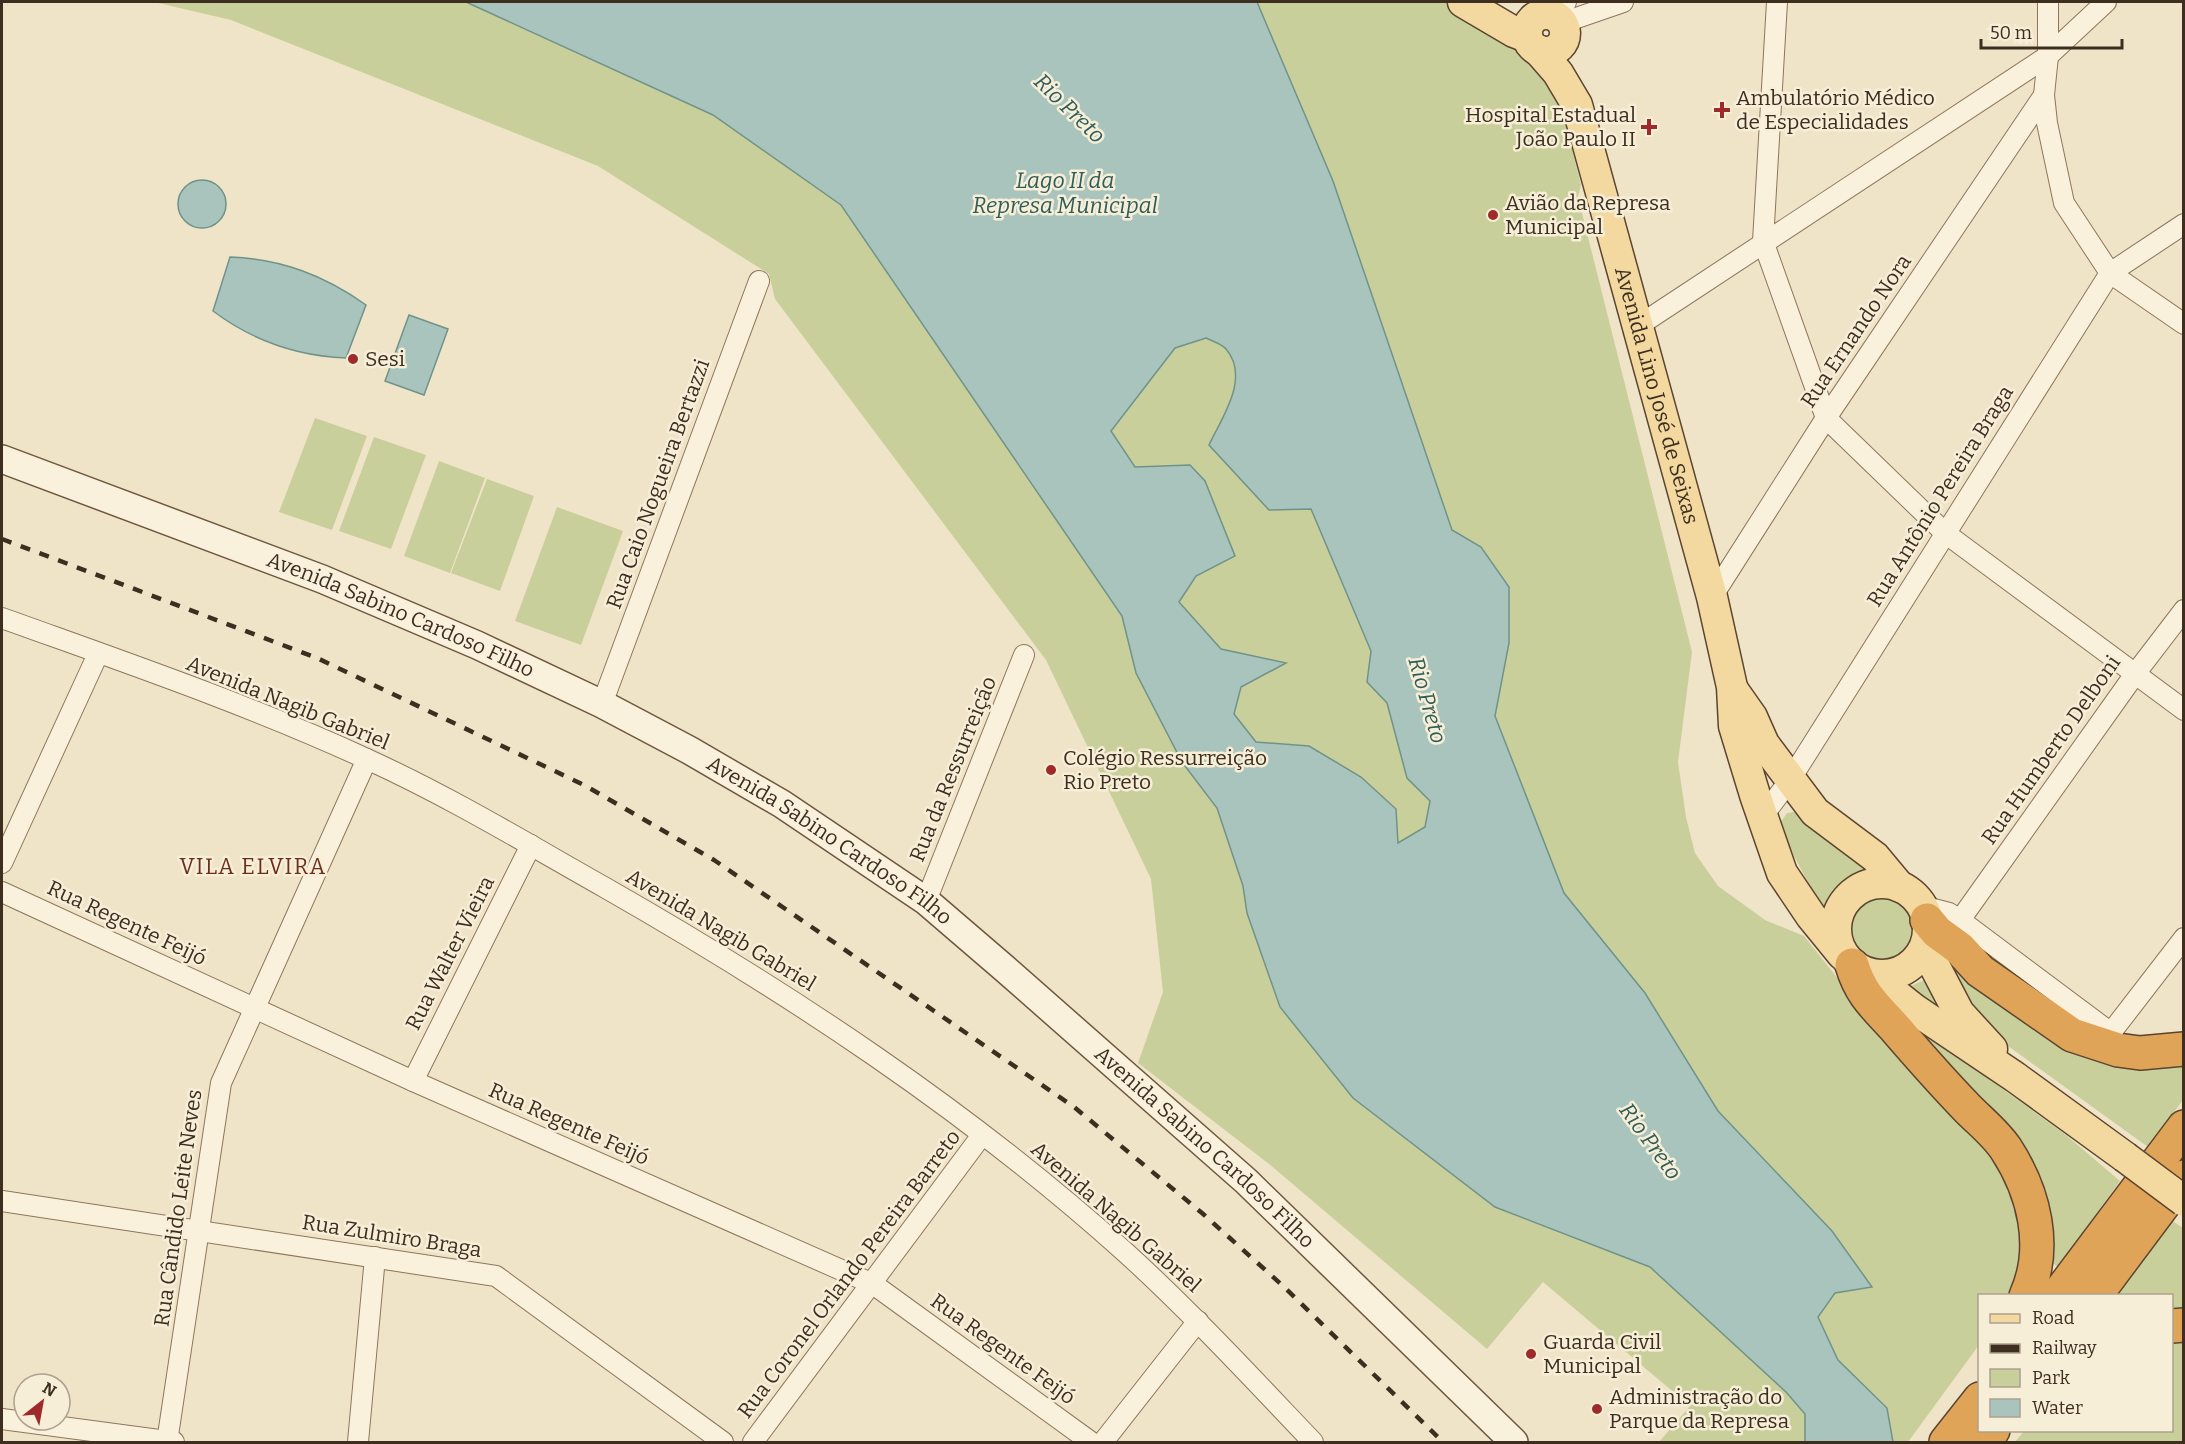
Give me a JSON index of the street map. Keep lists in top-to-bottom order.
{
  "streets": {
    "main road": ["Avenida Lino José de Seixas", "Avenida Sabino Cardoso Filho"],
    "street": [
      "Rua Ernando Nora",
      "Rua Caio Nogueira Bertazzi",
      "Rua Antônio Pereira Braga",
      "Avenida Nagib Gabriel",
      "Rua Humberto Delboni",
      "Rua da Ressurreição",
      "Rua Regente Feijó",
      "Rua Walter Vieira",
      "Rua Cândido Leite Neves",
      "Rua Zulmiro Braga",
      "Rua Coronel Orlando Pereira Barreto"
    ]
  },
  "crossings": [
    ["Rua Ernando Nora", "Avenida Lino José de Seixas"],
    ["Avenida Lino José de Seixas", "Rua Antônio Pereira Braga"],
    ["Rua Caio Nogueira Bertazzi", "Avenida Sabino Cardoso Filho"],
    ["Avenida Sabino Cardoso Filho", "Rua da Ressurreição"],
    ["Avenida Nagib Gabriel", "Rua Walter Vieira"],
    ["Avenida Nagib Gabriel", "Rua Cândido Leite Neves"],
    ["Avenida Nagib Gabriel", "Rua Coronel Orlando Pereira Barreto"],
    ["Rua Regente Feijó", "Rua Walter Vieira"],
    ["Rua Regente Feijó", "Rua Cândido Leite Neves"],
    ["Rua Regente Feijó", "Rua Coronel Orlando Pereira Barreto"],
    ["Rua Cândido Leite Neves", "Rua Zulmiro Braga"]
  ],
  "districts": ["VILA ELVIRA"],
  "water": ["Rio Preto", "Lago II da Represa Municipal"],
  "places": {
    "health": ["Ambulatório Médico de Especialidades", "Hospital Estadual João Paulo II"],
    "other": [
      "Avião da Represa Municipal",
      "Sesi",
      "Colégio Ressurreição Rio Preto",
      "Guarda Civil Municipal",
      "Administração do Parque da Represa"
    ]
  },
  "legend": [
    "Road",
    "Railway",
    "Park",
    "Water"
  ],
  "scale_bar": "50 m",
  "north": "top right"
}
